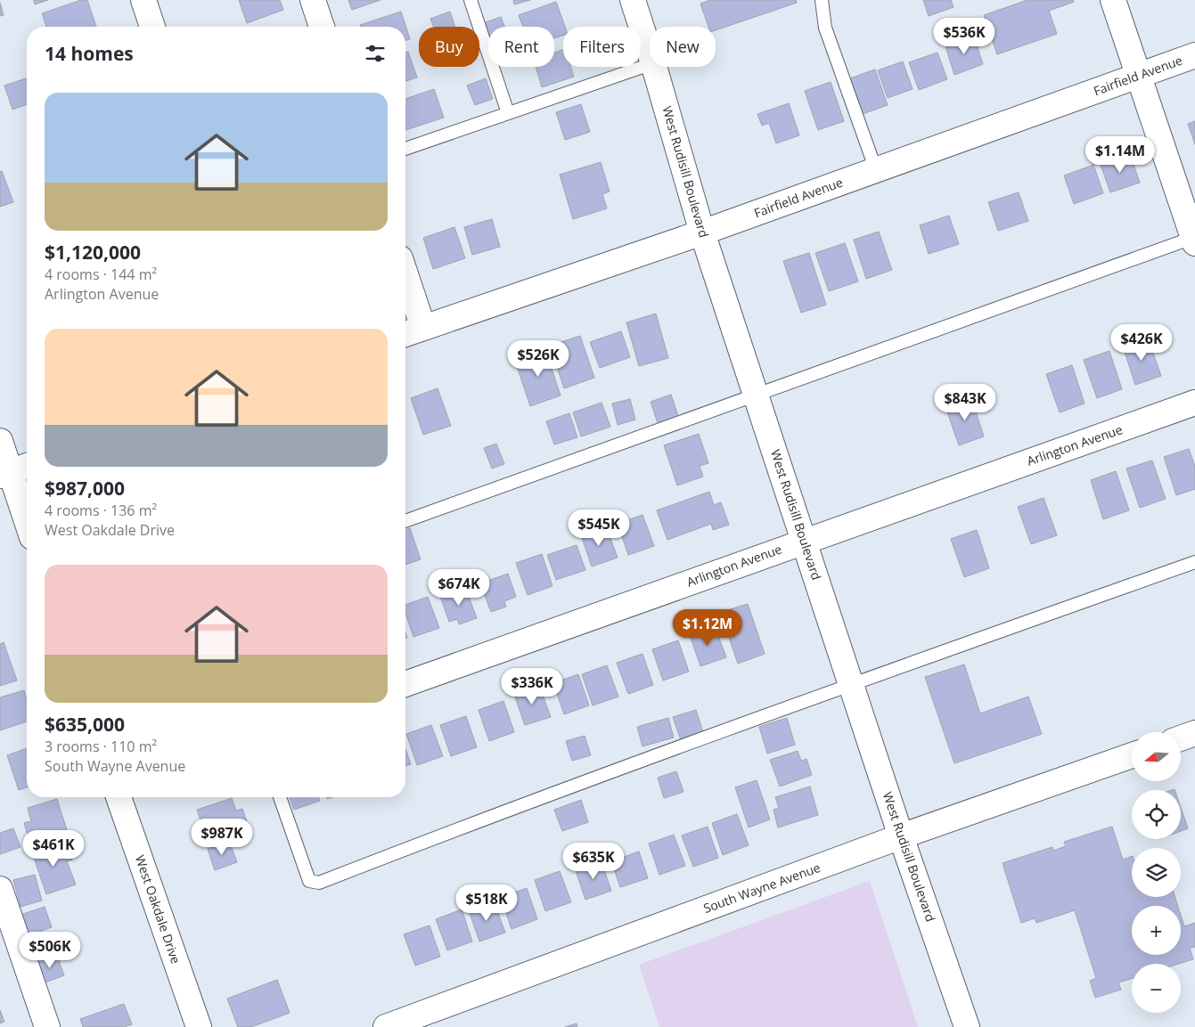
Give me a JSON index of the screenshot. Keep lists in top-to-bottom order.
{
  "streets": {
    "street": [
      "Fairfield Avenue",
      "West Rudisill Boulevard",
      "Arlington Avenue",
      "South Wayne Avenue",
      "West Oakdale Drive"
    ]
  },
  "crossings": [
    ["Fairfield Avenue", "West Rudisill Boulevard"],
    ["West Rudisill Boulevard", "Arlington Avenue"],
    ["West Rudisill Boulevard", "South Wayne Avenue"]
  ],
  "north": "left",
  "page": {
    "price": [
      "$536K",
      "$1.14M",
      "$426K",
      "$526K",
      "$843K",
      "$545K",
      "$674K",
      "$1.12M",
      "$336K",
      "$987K",
      "$461K",
      "$635K",
      "$518K",
      "$506K"
    ],
    "chip": [
      "Buy",
      "Rent",
      "Filters",
      "New"
    ],
    "heading": "14 homes",
    "list": [
      {
        "name": "$1,120,000",
        "note": "4 rooms · 144 m² · Arlington Avenue"
      },
      {
        "name": "$987,000",
        "note": "4 rooms · 136 m² · West Oakdale Drive"
      },
      {
        "name": "$635,000",
        "note": "3 rooms · 110 m² · South Wayne Avenue"
      }
    ],
    "map_buttons": ["+", "−"]
  }
}
